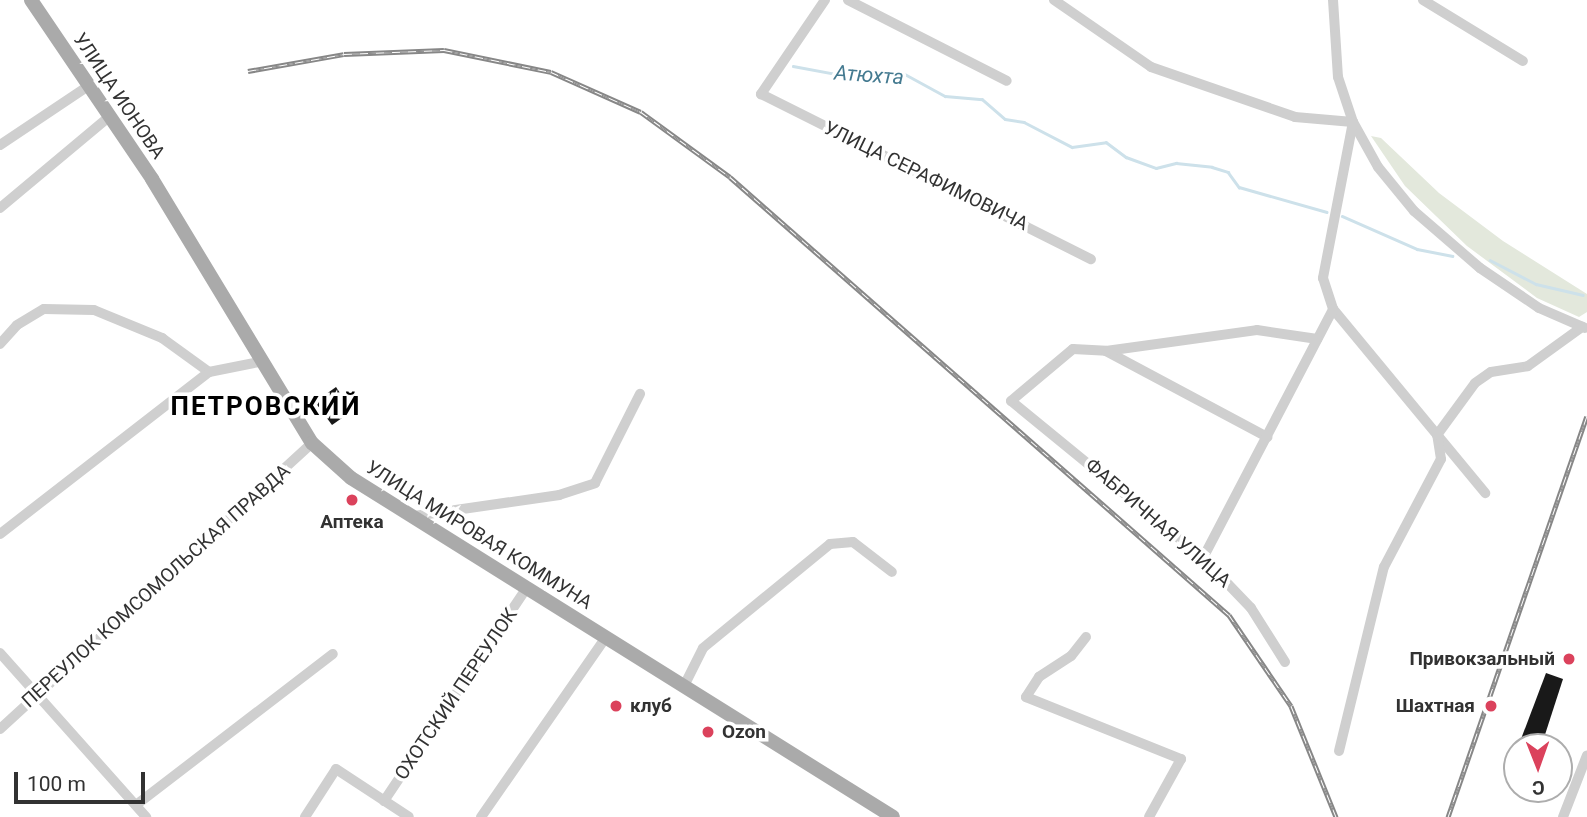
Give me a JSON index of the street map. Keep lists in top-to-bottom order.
{
  "streets": {
    "main road": ["УЛИЦА ИОНОВА", "УЛИЦА МИРОВАЯ КОММУНА"],
    "street": [
      "УЛИЦА СЕРАФИМОВИЧА",
      "ФАБРИЧНАЯ УЛИЦА",
      "ПЕРЕУЛОК КОМСОМОЛЬСКАЯ ПРАВДА",
      "ОХОТСКИЙ ПЕРЕУЛОК"
    ]
  },
  "crossings": [
    ["УЛИЦА ИОНОВА", "УЛИЦА МИРОВАЯ КОММУНА"],
    ["УЛИЦА МИРОВАЯ КОММУНА", "ПЕРЕУЛОК КОМСОМОЛЬСКАЯ ПРАВДА"],
    ["УЛИЦА МИРОВАЯ КОММУНА", "ОХОТСКИЙ ПЕРЕУЛОК"]
  ],
  "districts": ["ПЕТРОВСКИЙ"],
  "water": ["Атюхта"],
  "places": [
    "Аптека",
    "Привокзальный",
    "клуб",
    "Шахтная",
    "Ozon"
  ],
  "scale_bar": "100 m",
  "north": "bottom"
}
